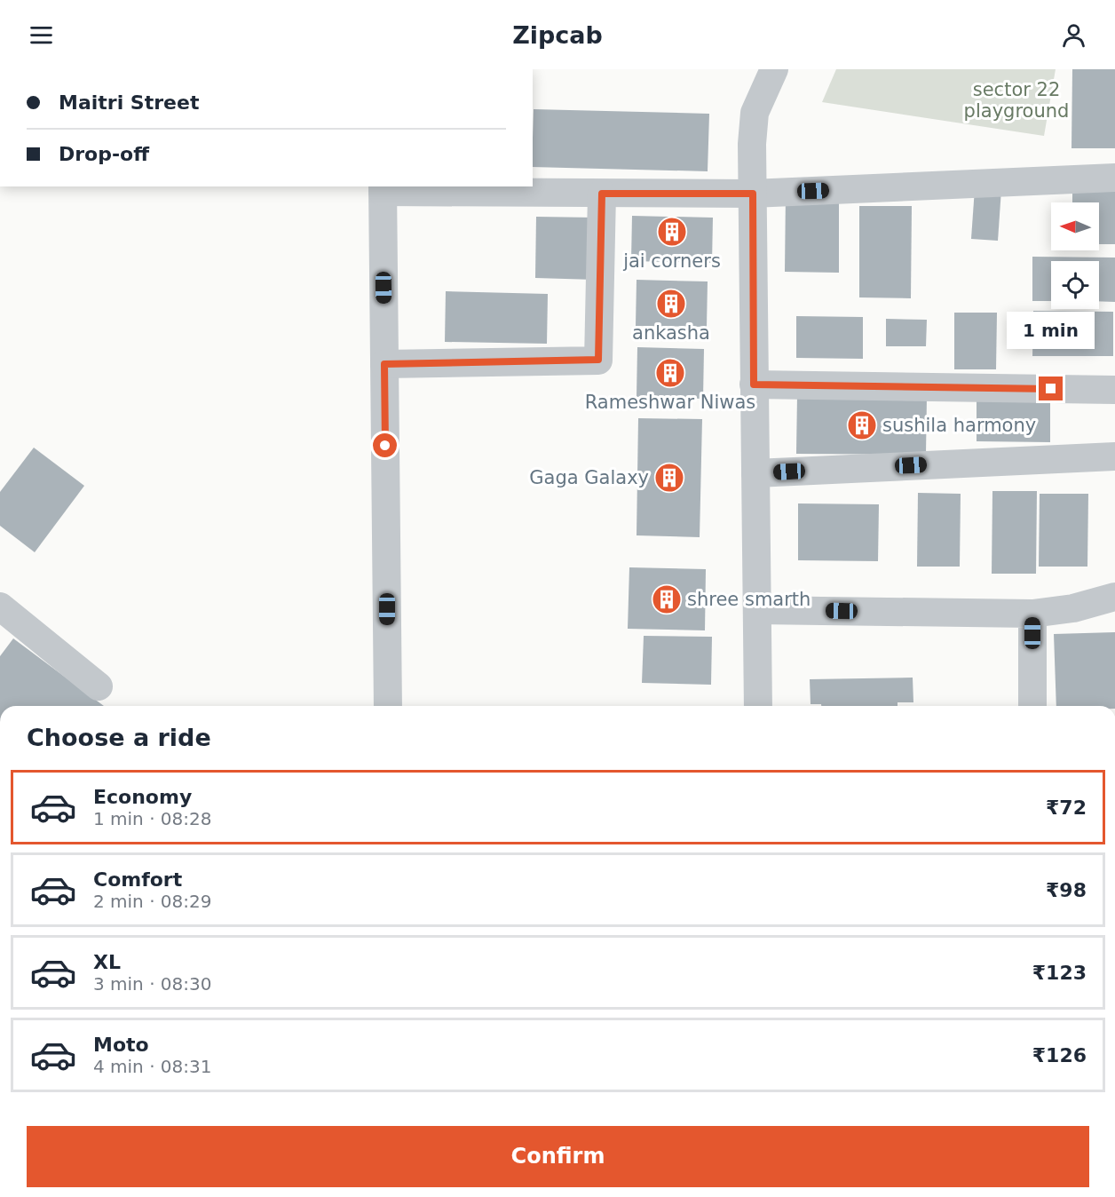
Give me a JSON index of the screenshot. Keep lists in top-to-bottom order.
{
  "parks": ["sector 22 playground"],
  "places": {
    "building": [
      "jai corners",
      "ankasha",
      "Rameshwar Niwas",
      "sushila harmony",
      "Gaga Galaxy",
      "shree smarth"
    ]
  },
  "north": "left",
  "page": {
    "header": "Zipcab",
    "banner": ["Maitri Street", "Drop-off"],
    "bubble": "1 min",
    "heading": "Choose a ride",
    "list": [
      {
        "name": "Economy",
        "note": "1 min · 08:28",
        "value": "₹72"
      },
      {
        "name": "Comfort",
        "note": "2 min · 08:29",
        "value": "₹98"
      },
      {
        "name": "XL",
        "note": "3 min · 08:30",
        "value": "₹123"
      },
      {
        "name": "Moto",
        "note": "4 min · 08:31",
        "value": "₹126"
      }
    ],
    "buttons": "Confirm"
  }
}
